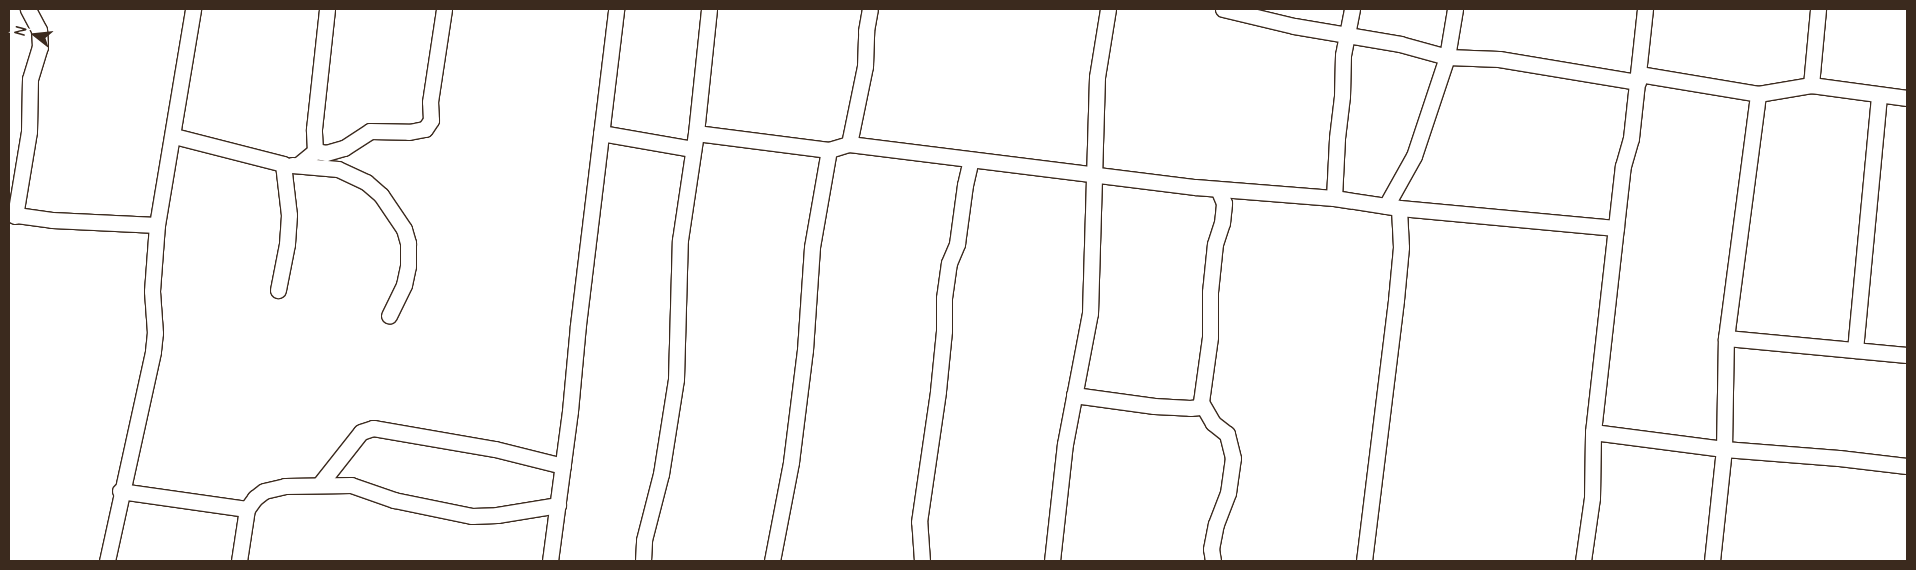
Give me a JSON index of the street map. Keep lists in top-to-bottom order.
{
  "north": "left"
}
